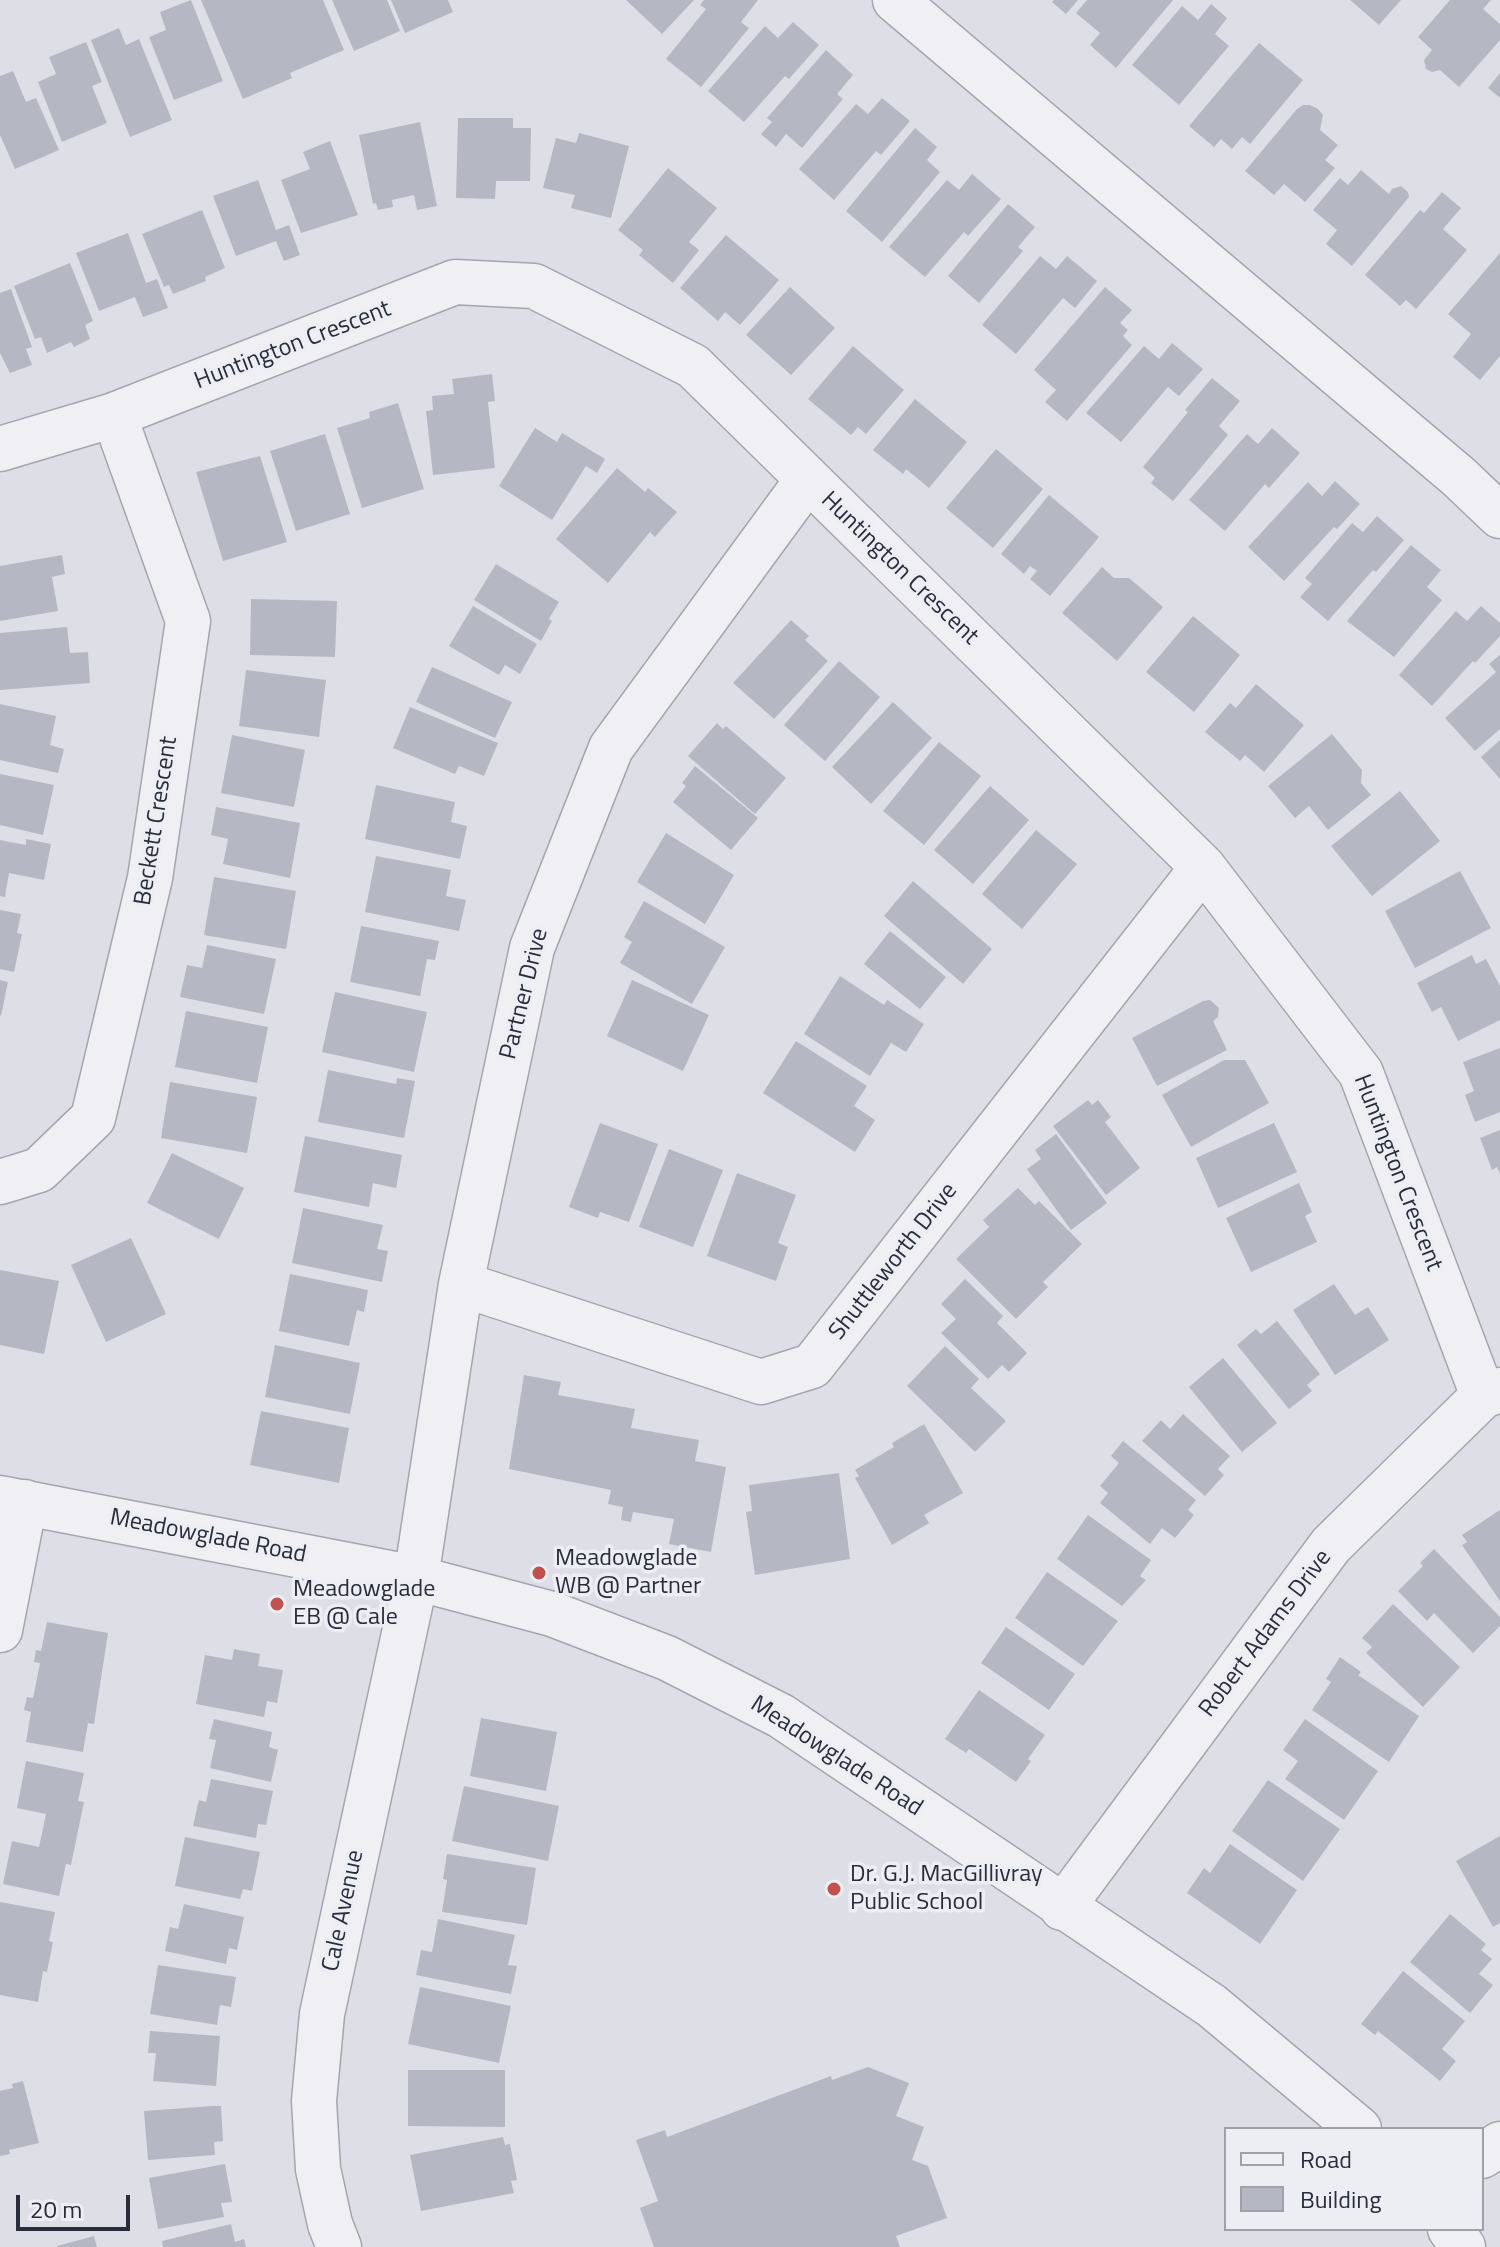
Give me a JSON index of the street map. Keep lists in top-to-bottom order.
{
  "streets": {
    "street": [
      "Huntington Crescent",
      "Beckett Crescent",
      "Partner Drive",
      "Shuttleworth Drive",
      "Meadowglade Road",
      "Robert Adams Drive",
      "Cale Avenue"
    ]
  },
  "crossings": [
    ["Huntington Crescent", "Beckett Crescent"],
    ["Huntington Crescent", "Partner Drive"],
    ["Huntington Crescent", "Shuttleworth Drive"],
    ["Huntington Crescent", "Robert Adams Drive"],
    ["Partner Drive", "Shuttleworth Drive"],
    ["Partner Drive", "Meadowglade Road"],
    ["Partner Drive", "Cale Avenue"],
    ["Meadowglade Road", "Robert Adams Drive"],
    ["Meadowglade Road", "Cale Avenue"]
  ],
  "places": ["Meadowglade WB @ Partner", "Meadowglade EB @ Cale", "Dr. G.J. MacGillivray Public School"],
  "legend": ["Road", "Building"],
  "scale_bar": "20 m"
}
